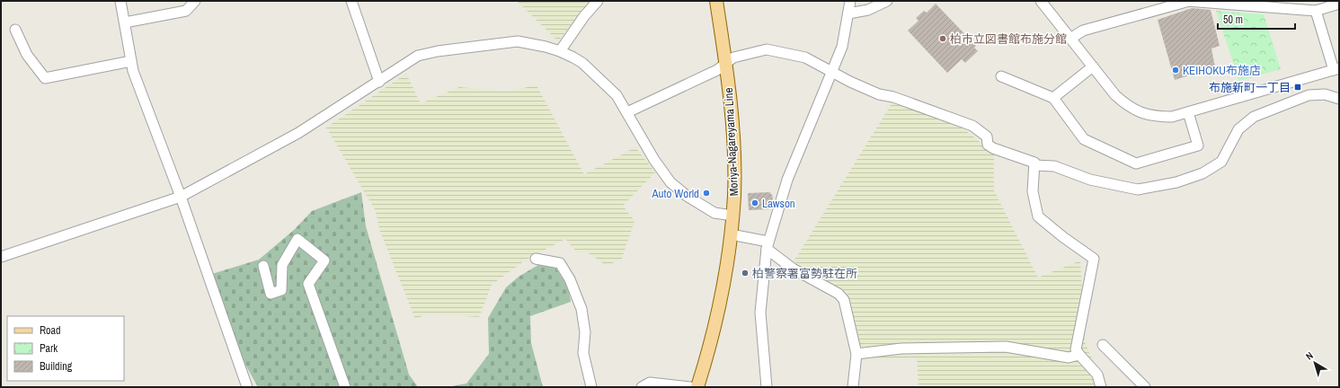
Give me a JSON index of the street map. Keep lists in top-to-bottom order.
{
  "streets": {
    "main road": ["Moriya-Nagareyama Line"]
  },
  "places": {
    "other": [
      "柏市立図書館布施分館",
      "KEIHOKU布施店",
      "Auto World",
      "Lawson",
      "柏警察署富勢駐在所"
    ],
    "transit": ["布施新町一丁目"]
  },
  "legend": ["Road", "Park", "Building"],
  "scale_bar": "50 m",
  "north": "top left"
}
